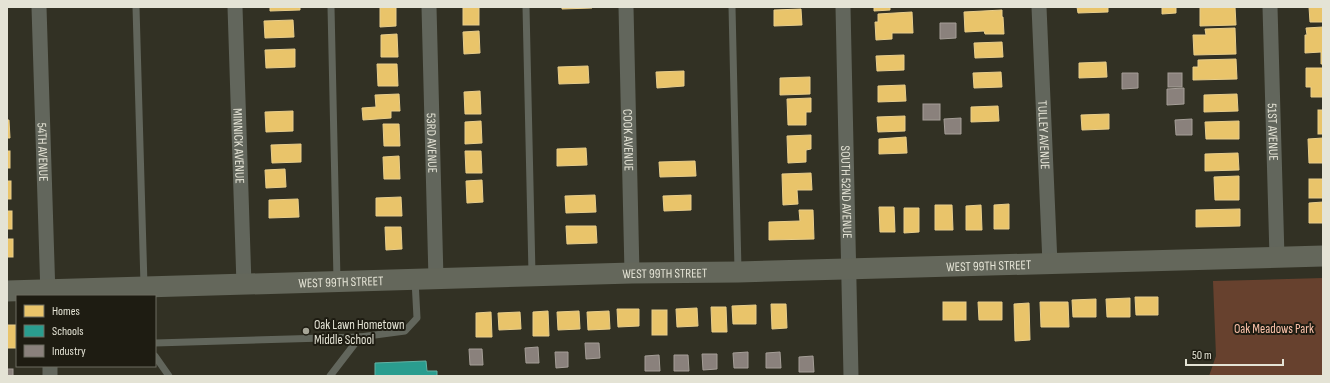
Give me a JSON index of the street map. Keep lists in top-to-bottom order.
{
  "streets": {
    "street": [
      "51ST AVENUE",
      "TULLEY AVENUE",
      "COOK AVENUE",
      "53RD AVENUE",
      "MINNICK AVENUE",
      "54TH AVENUE",
      "SOUTH 52ND AVENUE",
      "WEST 99TH STREET"
    ]
  },
  "crossings": [
    ["51ST AVENUE", "WEST 99TH STREET"],
    ["TULLEY AVENUE", "WEST 99TH STREET"],
    ["COOK AVENUE", "WEST 99TH STREET"],
    ["53RD AVENUE", "WEST 99TH STREET"],
    ["MINNICK AVENUE", "WEST 99TH STREET"],
    ["54TH AVENUE", "WEST 99TH STREET"],
    ["SOUTH 52ND AVENUE", "WEST 99TH STREET"]
  ],
  "parks": ["Oak Meadows Park"],
  "places": ["Oak Lawn Hometown Middle School"],
  "legend": ["Homes", "Schools", "Industry"],
  "scale_bar": "50 m"
}
